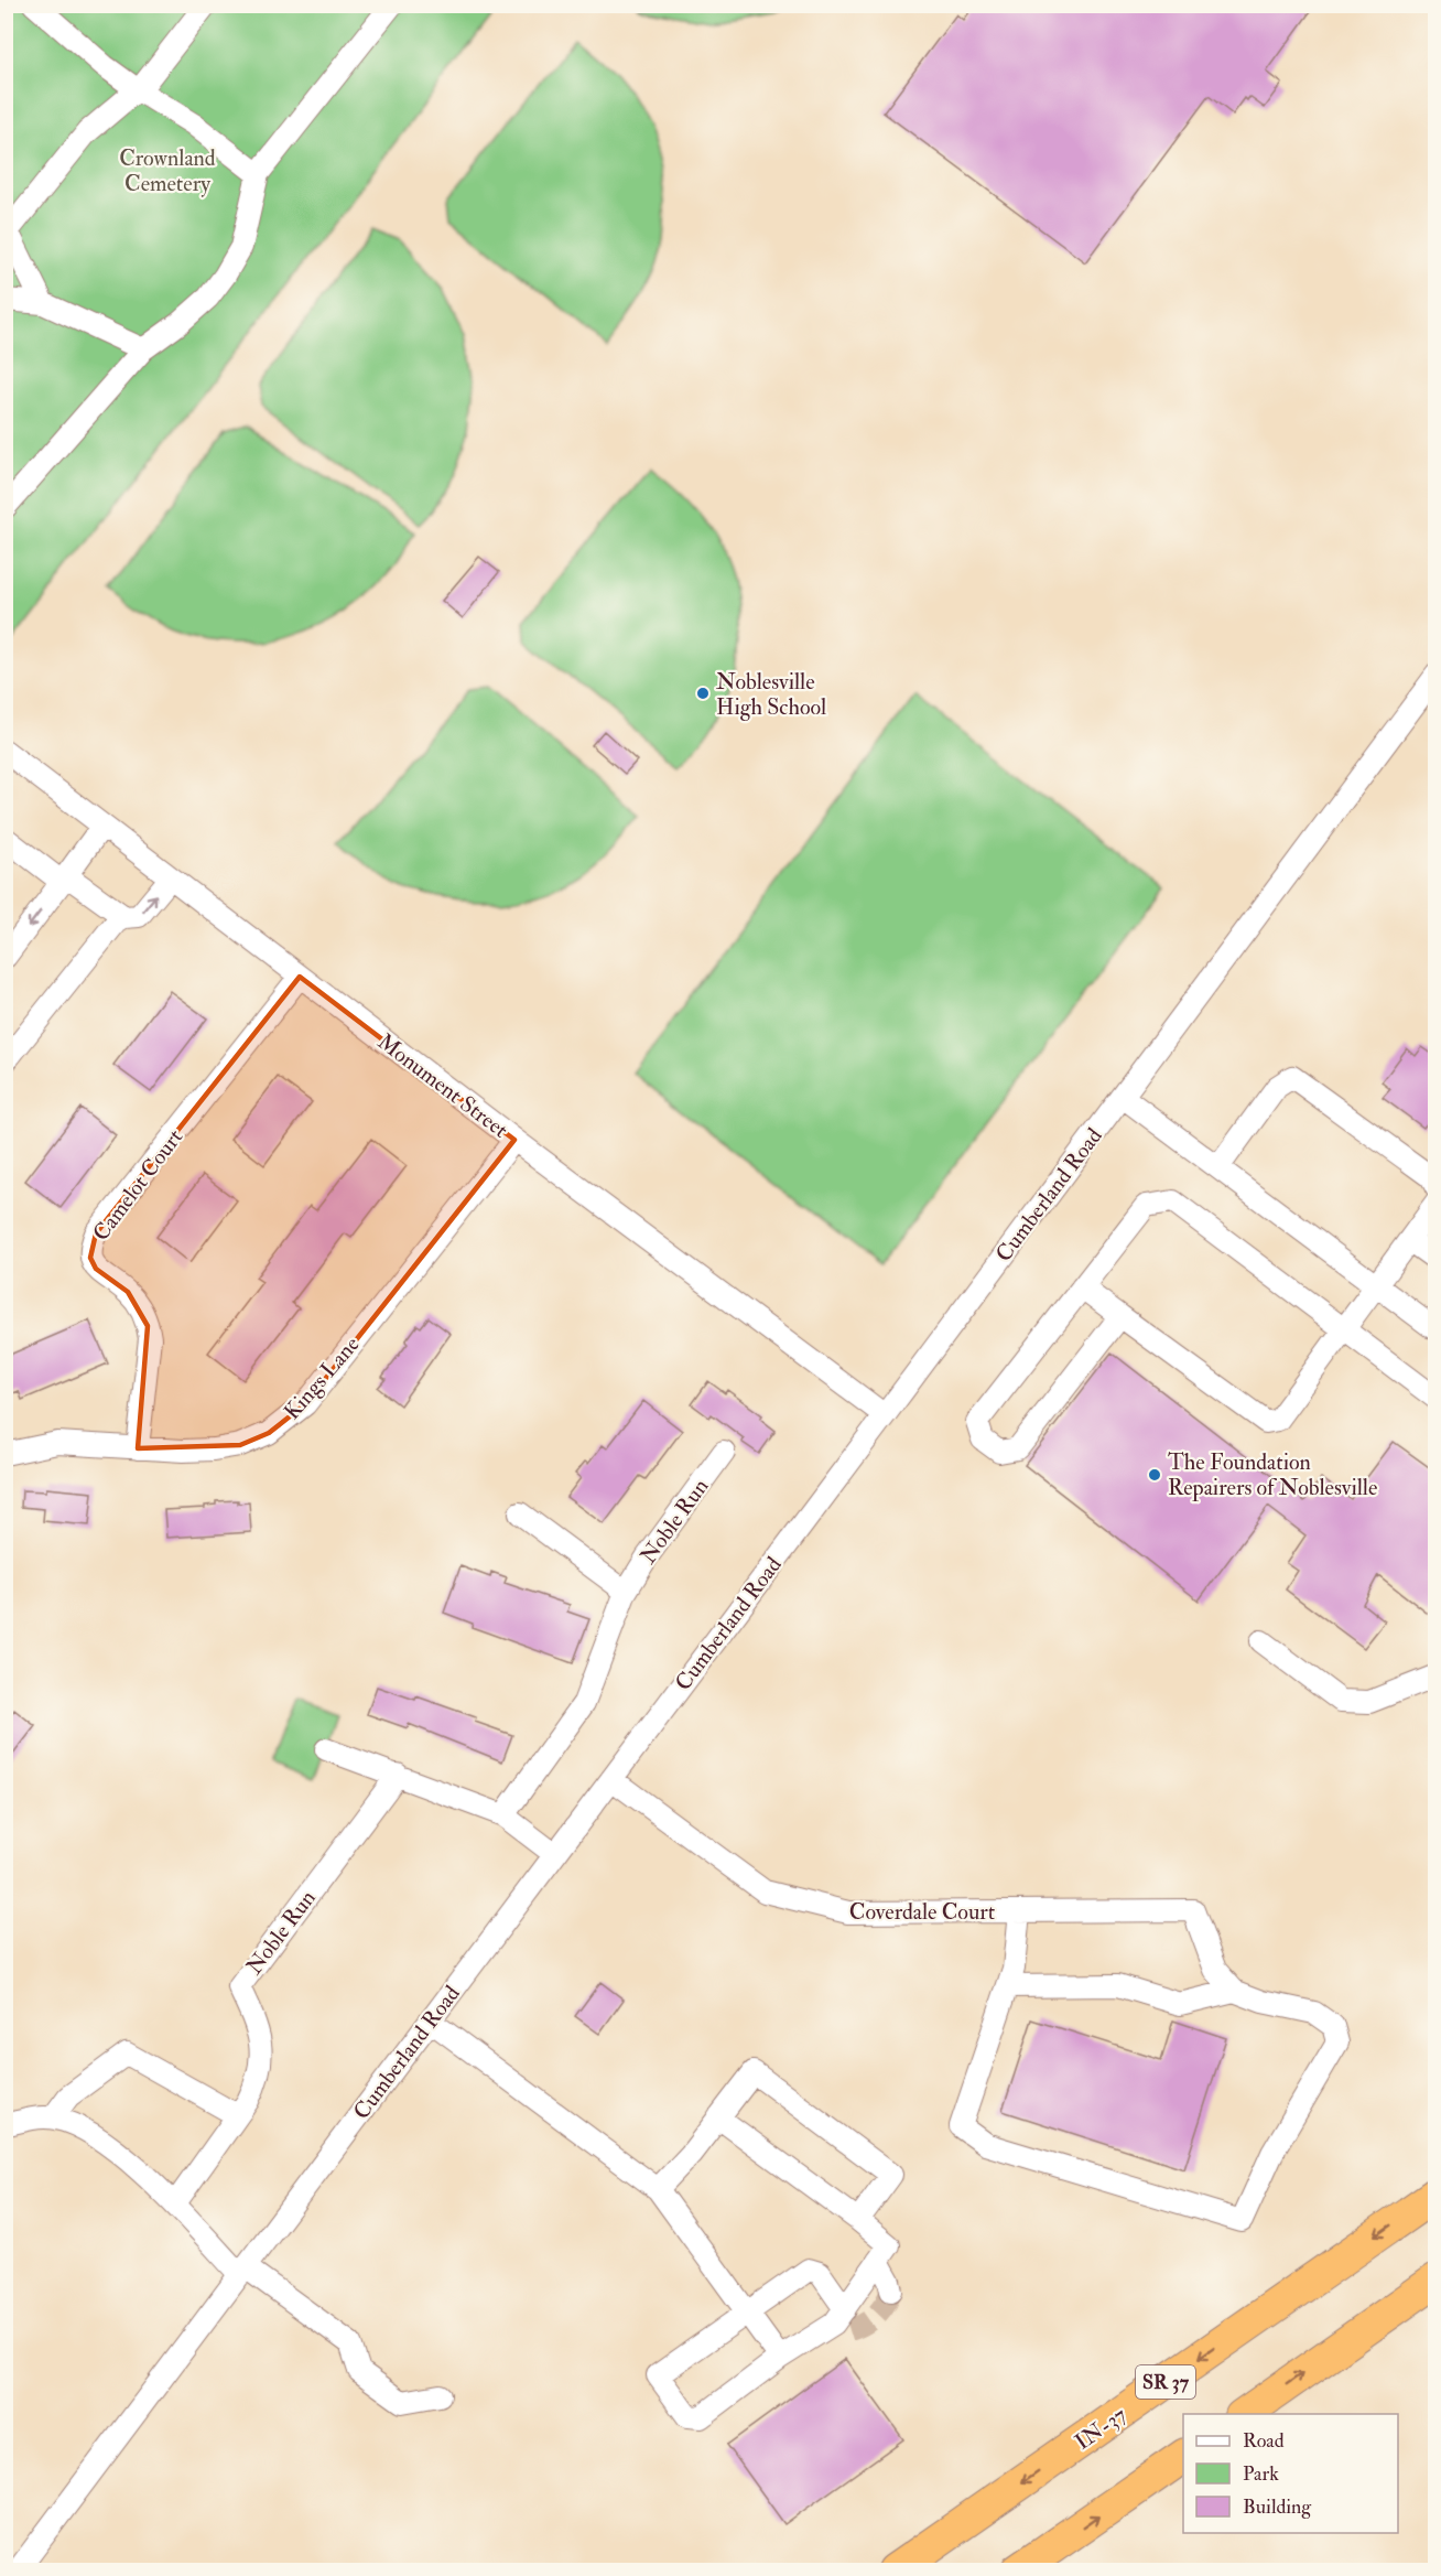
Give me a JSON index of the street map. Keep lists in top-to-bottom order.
{
  "streets": {
    "highway": ["SR 37", "IN-37"],
    "street": [
      "Monument Street",
      "Camelot Court",
      "Cumberland Road",
      "Kings Lane",
      "Noble Run",
      "Coverdale Court"
    ]
  },
  "crossings": [
    ["Monument Street", "Camelot Court"],
    ["Monument Street", "Cumberland Road"],
    ["Monument Street", "Kings Lane"],
    ["Camelot Court", "Kings Lane"],
    ["Cumberland Road", "Coverdale Court"]
  ],
  "parks": ["Crownland Cemetery"],
  "places": ["Noblesville High School", "The Foundation Repairers of Noblesville"],
  "legend": ["Road", "Park", "Building"]
}
